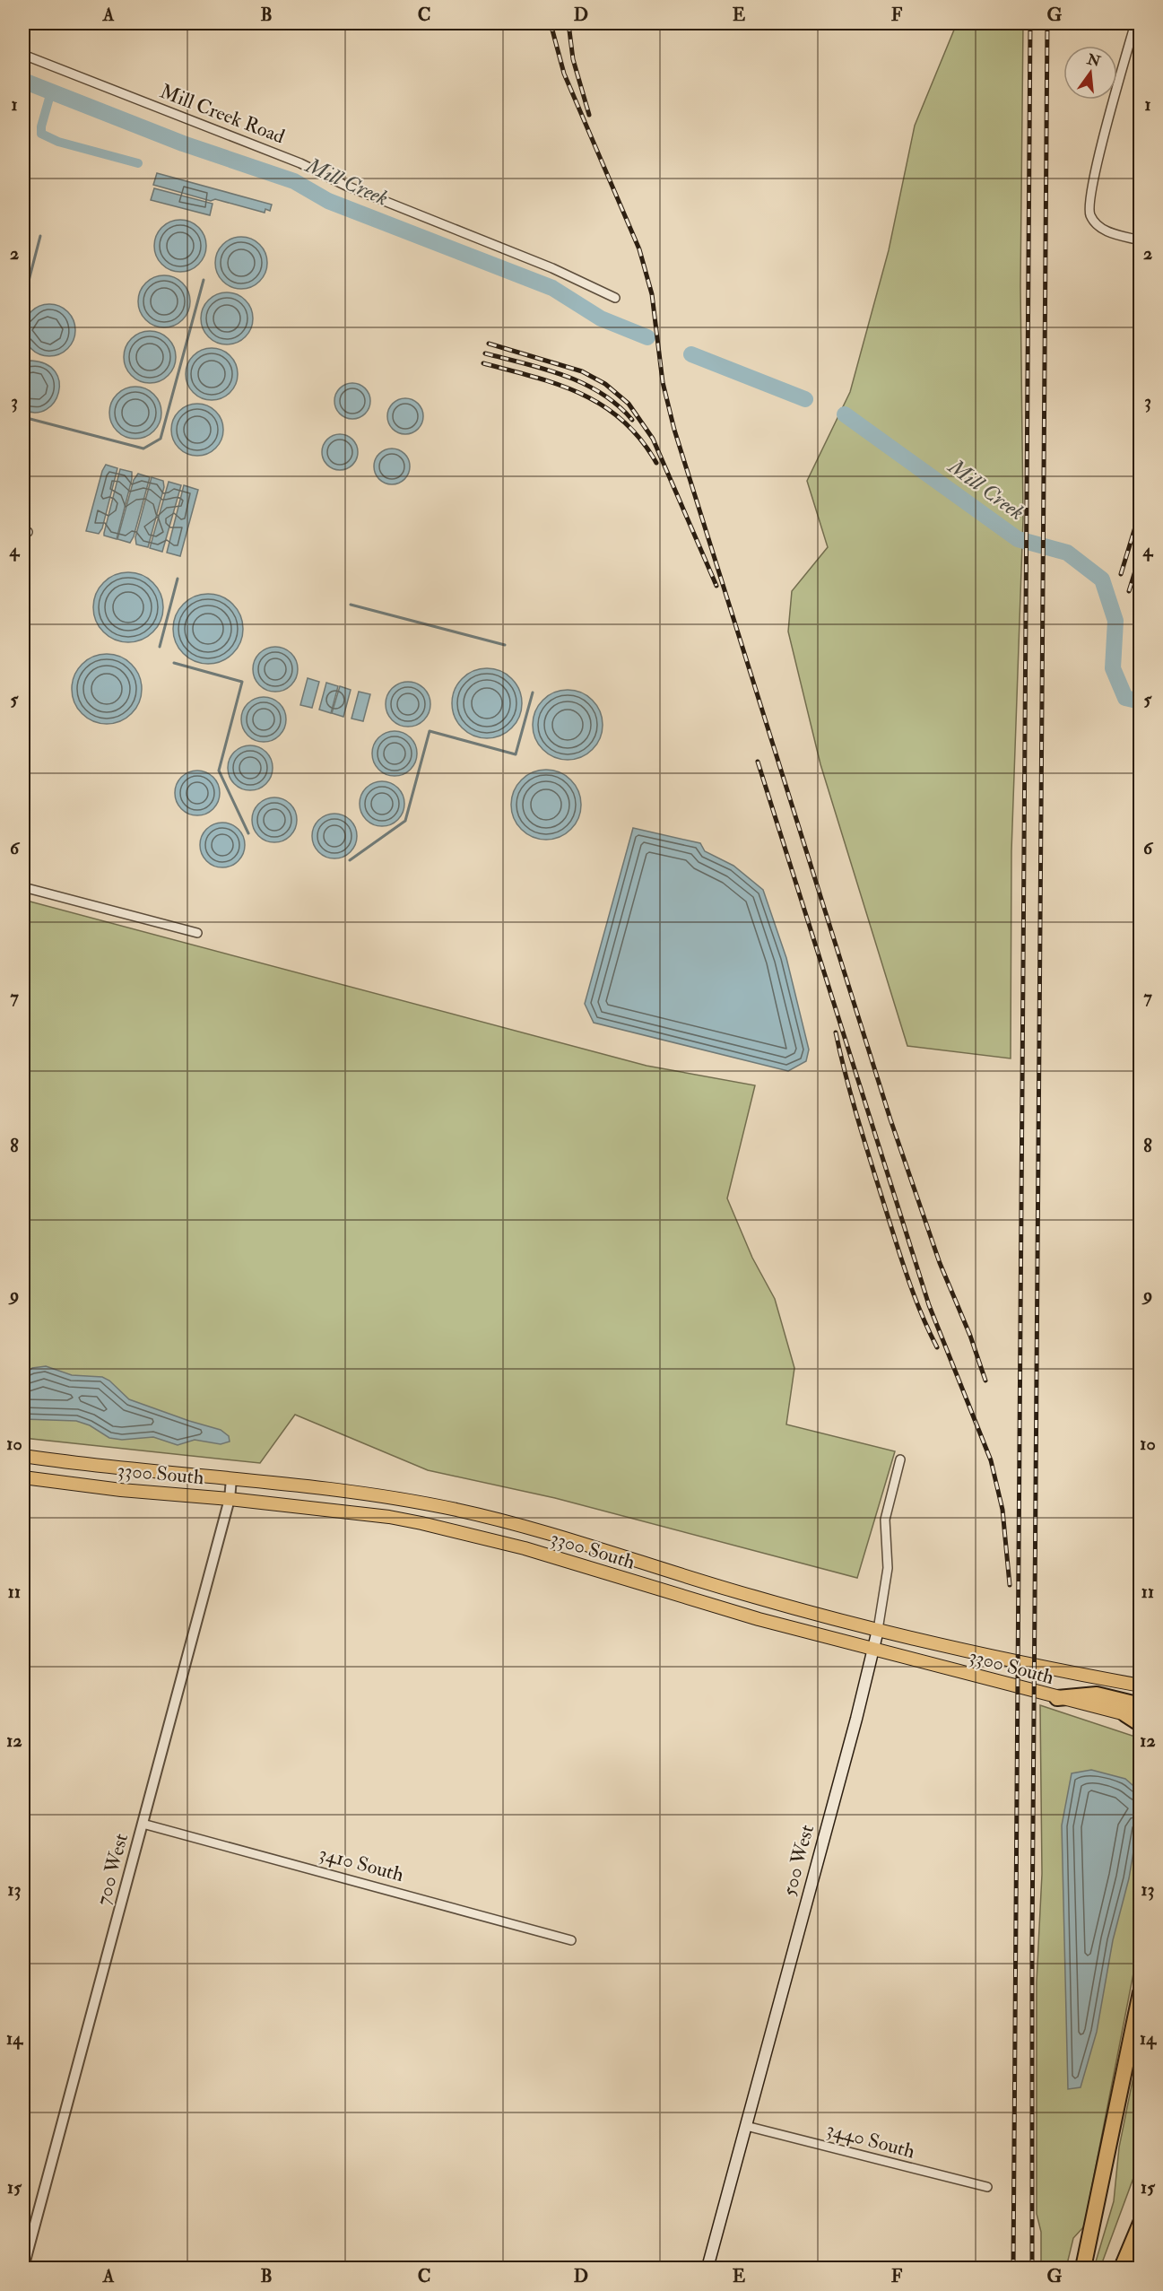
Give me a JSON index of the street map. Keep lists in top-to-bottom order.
{
  "streets": {
    "main road": ["3300 South", "500 West"],
    "street": [
      "Mill Creek Road",
      "3410 South",
      "700 West",
      "3440 South"
    ]
  },
  "crossings": [
    ["3300 South", "500 West"],
    ["3300 South", "700 West"],
    ["500 West", "3440 South"],
    ["3410 South", "700 West"]
  ],
  "water": ["Mill Creek"],
  "north": "top",
  "grid": {
    "columns": [
      "A",
      "B",
      "C",
      "D",
      "E",
      "F",
      "G"
    ],
    "rows": [
      "1",
      "2",
      "3",
      "4",
      "5",
      "6",
      "7",
      "8",
      "9",
      "10",
      "11",
      "12",
      "13",
      "14",
      "15"
    ]
  }
}
